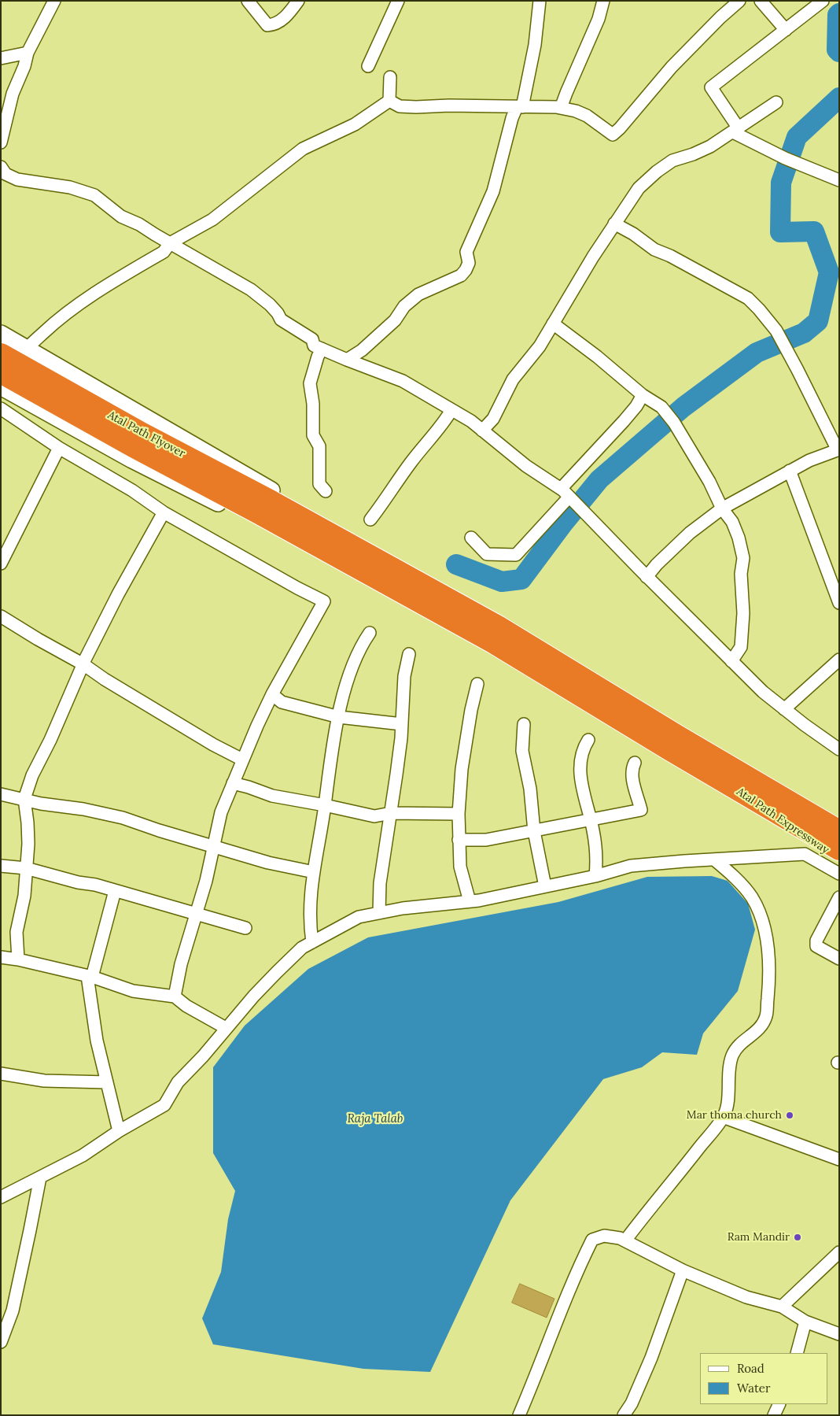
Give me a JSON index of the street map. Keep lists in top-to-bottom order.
{
  "streets": {
    "highway": ["Atal Path Flyover"],
    "street": ["Atal Path Expressway"]
  },
  "crossings": [
    ["Atal Path Flyover", "Atal Path Expressway"]
  ],
  "water": ["Raja Talab"],
  "places": ["Mar thoma church", "Ram Mandir"],
  "legend": ["Road", "Water"]
}
